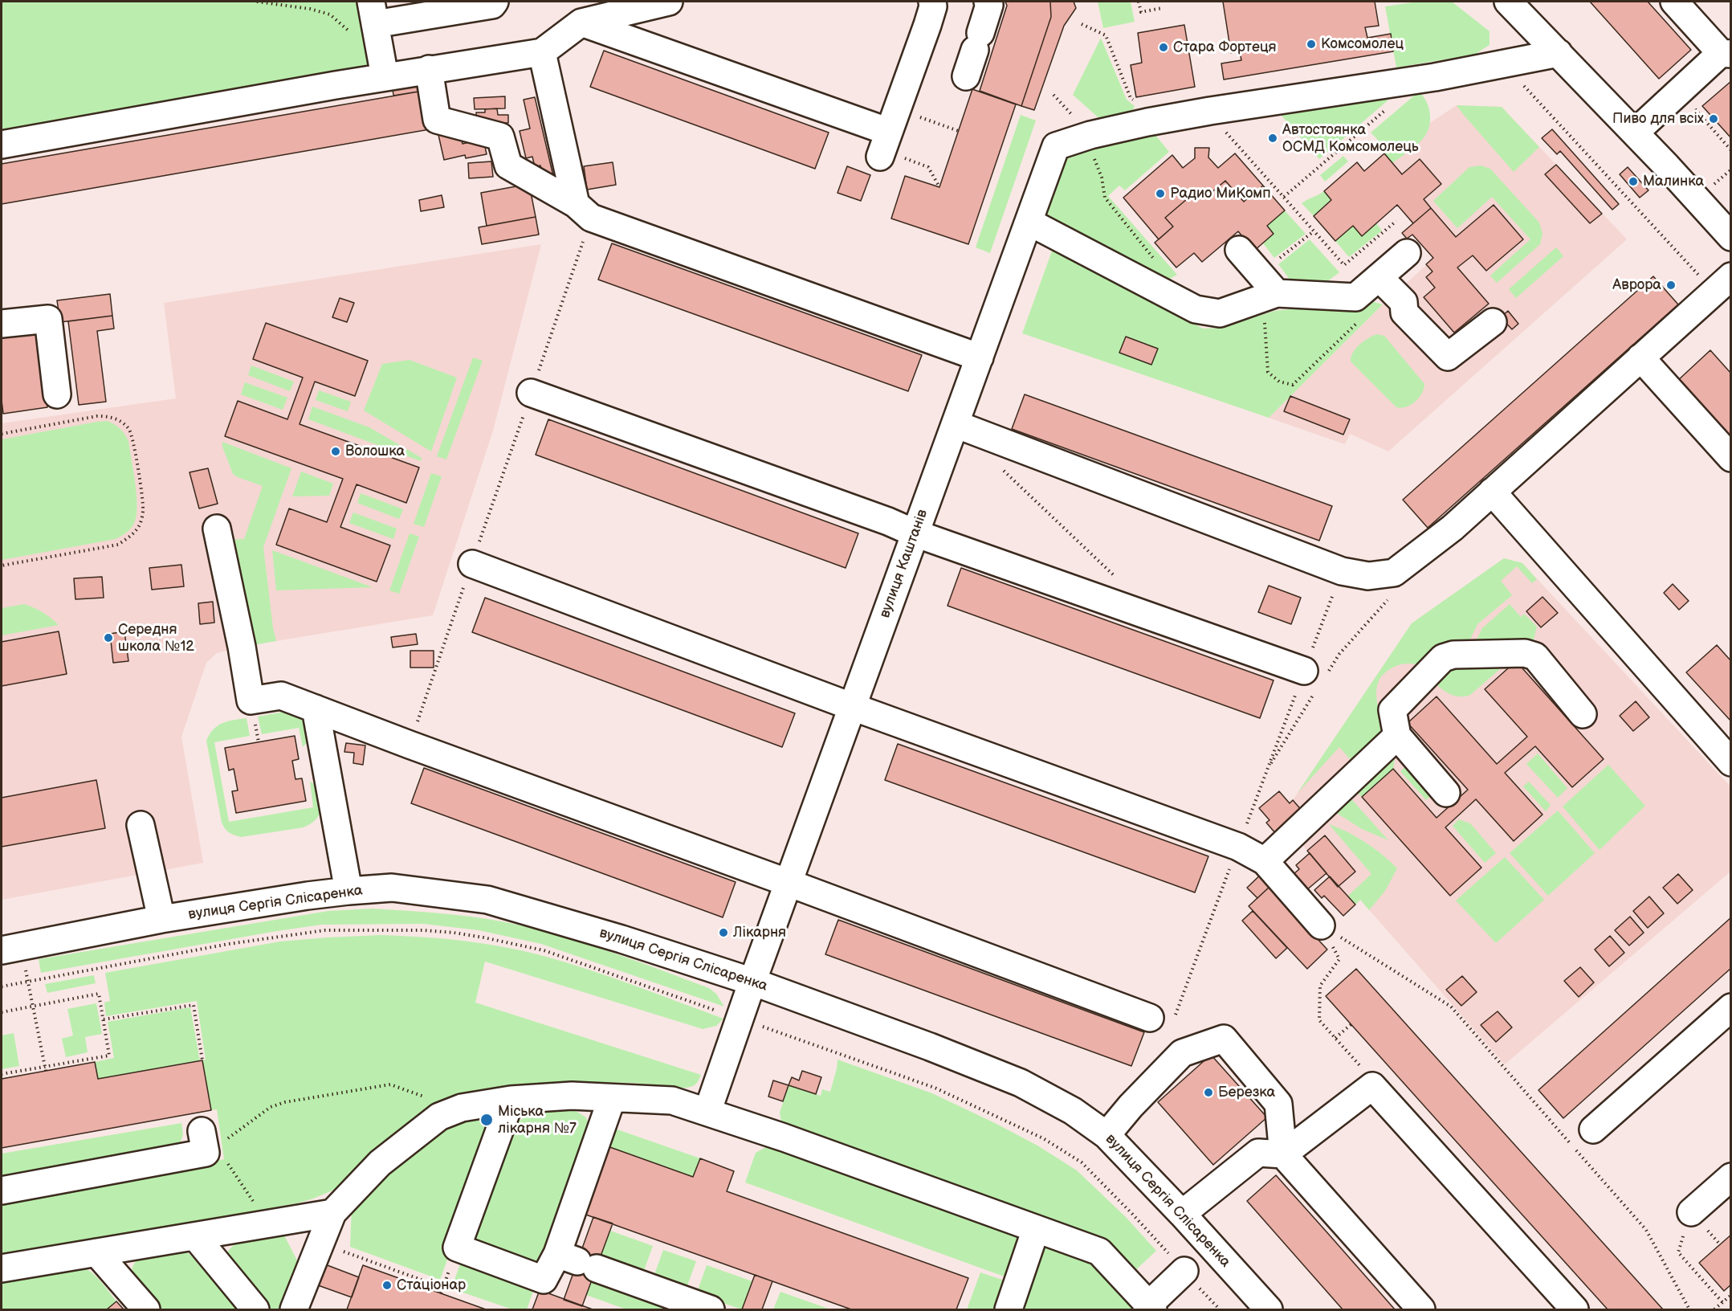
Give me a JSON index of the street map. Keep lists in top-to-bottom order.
{
  "streets": {
    "street": ["вулиця Каштанів", "вулиця Сергія Слісаренка"]
  },
  "crossings": [
    ["вулиця Каштанів", "вулиця Сергія Слісаренка"]
  ],
  "places": [
    "Комсомолец",
    "Стара Фортеця",
    "Пиво для всіх",
    "Автостоянка ОСМД Комсомолець",
    "Малинка",
    "Радио МиКомп",
    "Аврора",
    "Волошка",
    "Середня школа №12",
    "Лікарня",
    "Березка",
    "Міська лікарня №7",
    "Стаціонар"
  ]
}
